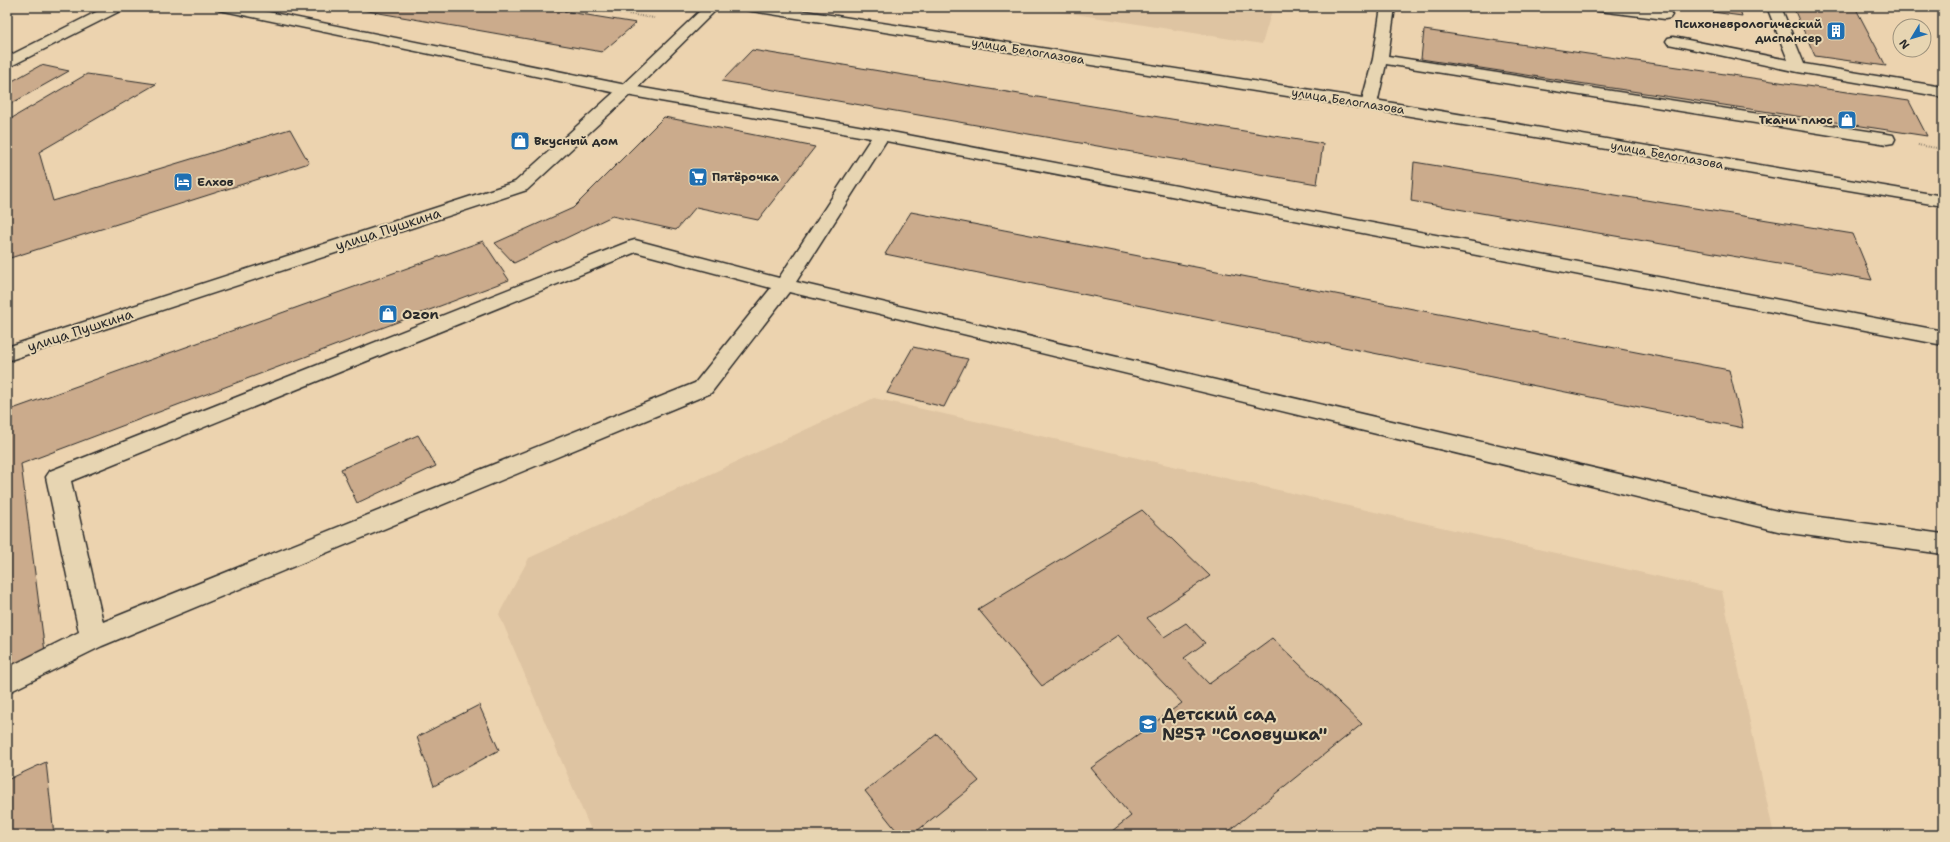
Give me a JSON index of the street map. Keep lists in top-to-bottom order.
{
  "streets": {
    "street": ["улица Белоглазова", "улица Пушкина"]
  },
  "places": {
    "building": ["Психоневрологический диспансер"],
    "shop": ["Ткани плюс", "Вкусный дом", "Ozon"],
    "supermarket": ["Пятёрочка"],
    "hotel": ["Елхов"],
    "school or university": ["Детский сад №57 \"Соловушка\""]
  },
  "north": "bottom left"
}
